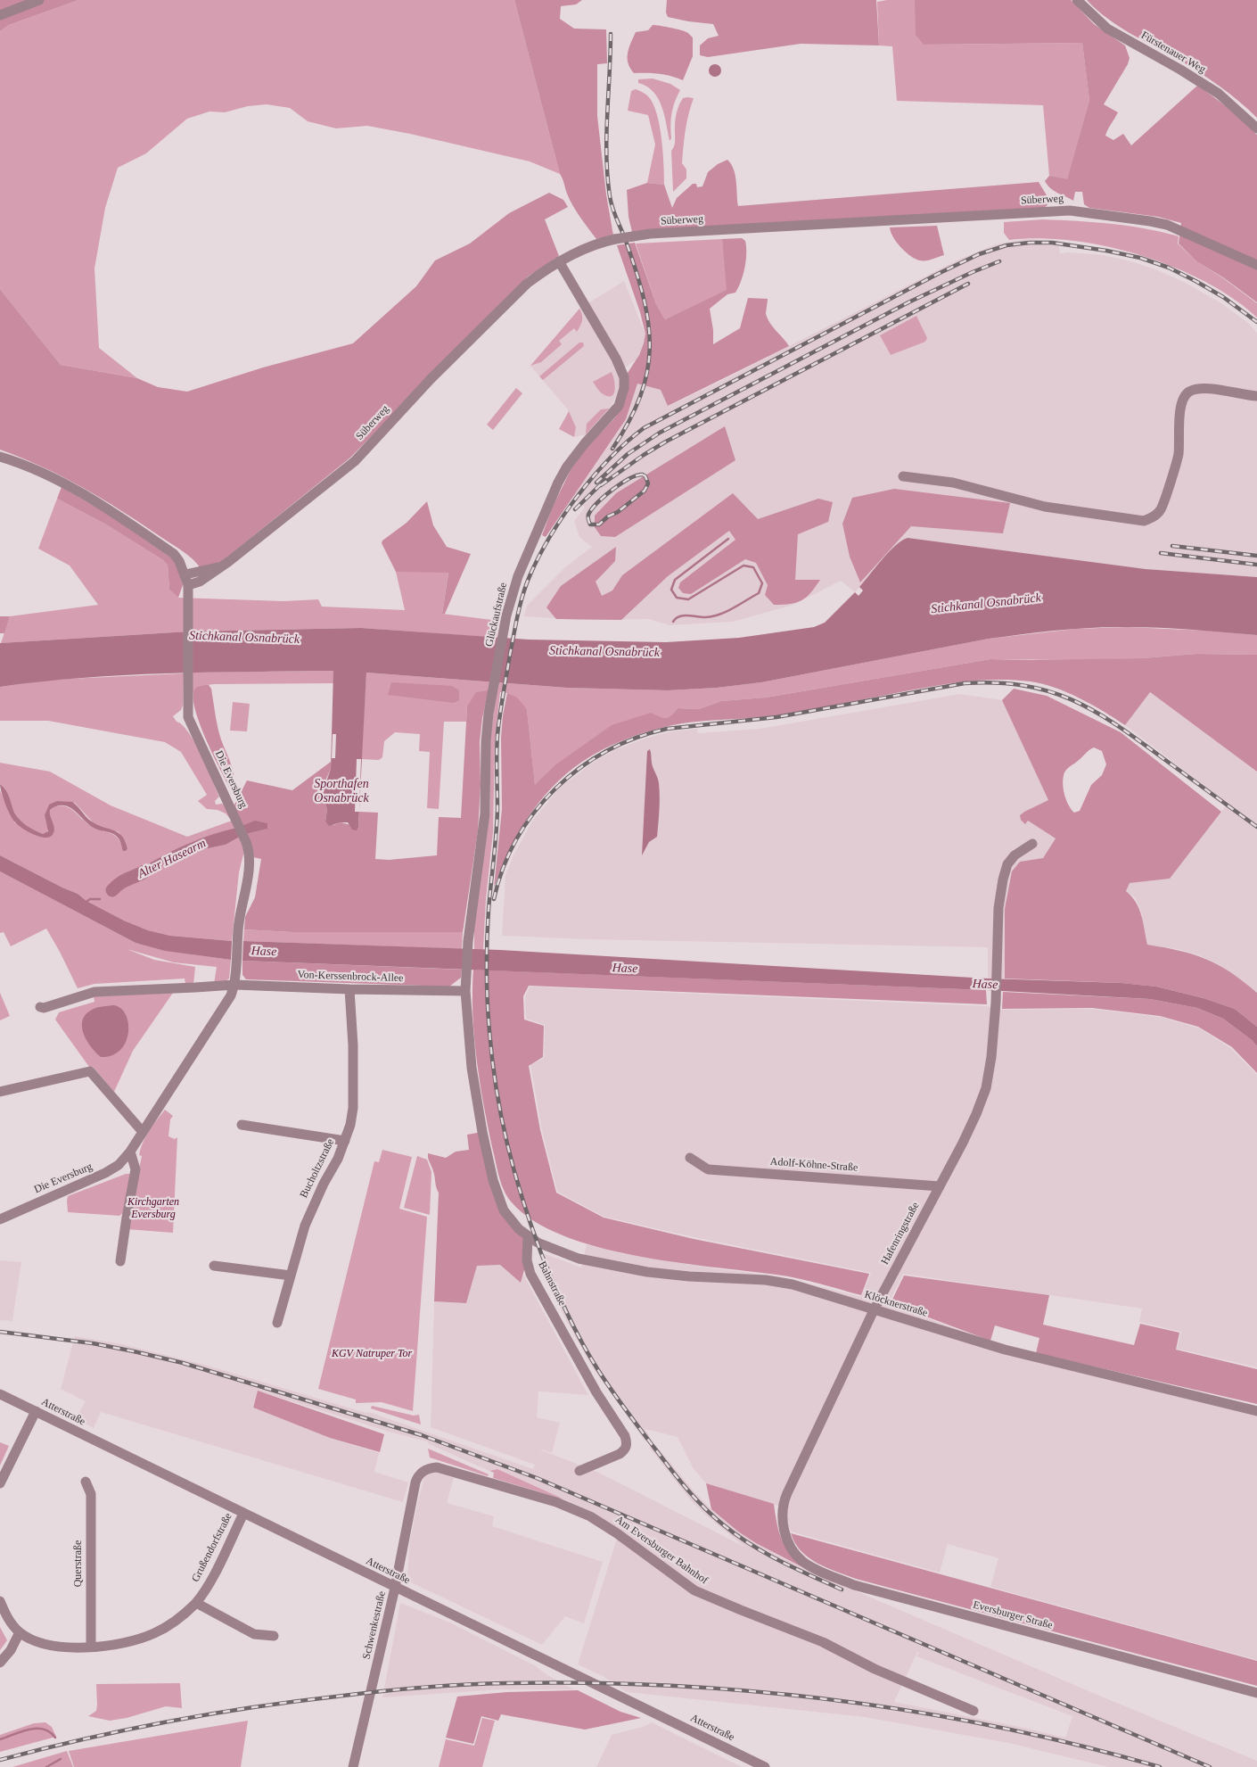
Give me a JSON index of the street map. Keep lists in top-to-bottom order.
{
  "streets": {
    "street": [
      "Fürstenauer Weg",
      "Süberweg",
      "Glückaufstraße",
      "Die Eversburg",
      "Von-Kerssenbrock-Allee",
      "Adolf-Köhne-Straße",
      "Bucholtzstraße",
      "Hafenringstraße",
      "Bahnstraße",
      "Klöcknerstraße",
      "Atterstraße",
      "Grußendorfstraße",
      "Am Eversburger Bahnhof",
      "Querstraße",
      "Eversburger Straße",
      "Schwenkestraße"
    ]
  },
  "crossings": [
    ["Süberweg", "Glückaufstraße"],
    ["Süberweg", "Die Eversburg"],
    ["Glückaufstraße", "Von-Kerssenbrock-Allee"],
    ["Die Eversburg", "Von-Kerssenbrock-Allee"],
    ["Von-Kerssenbrock-Allee", "Bucholtzstraße"],
    ["Adolf-Köhne-Straße", "Hafenringstraße"],
    ["Hafenringstraße", "Klöcknerstraße"],
    ["Hafenringstraße", "Eversburger Straße"],
    ["Bahnstraße", "Klöcknerstraße"],
    ["Atterstraße", "Grußendorfstraße"],
    ["Atterstraße", "Schwenkestraße"],
    ["Grußendorfstraße", "Querstraße"],
    ["Am Eversburger Bahnhof", "Schwenkestraße"]
  ],
  "water": [
    "Stichkanal Osnabrück",
    "Sporthafen Osnabrück",
    "Alter Hasearm",
    "Hase"
  ],
  "parks": ["Kirchgarten Eversburg", "KGV Natruper Tor"]
}
